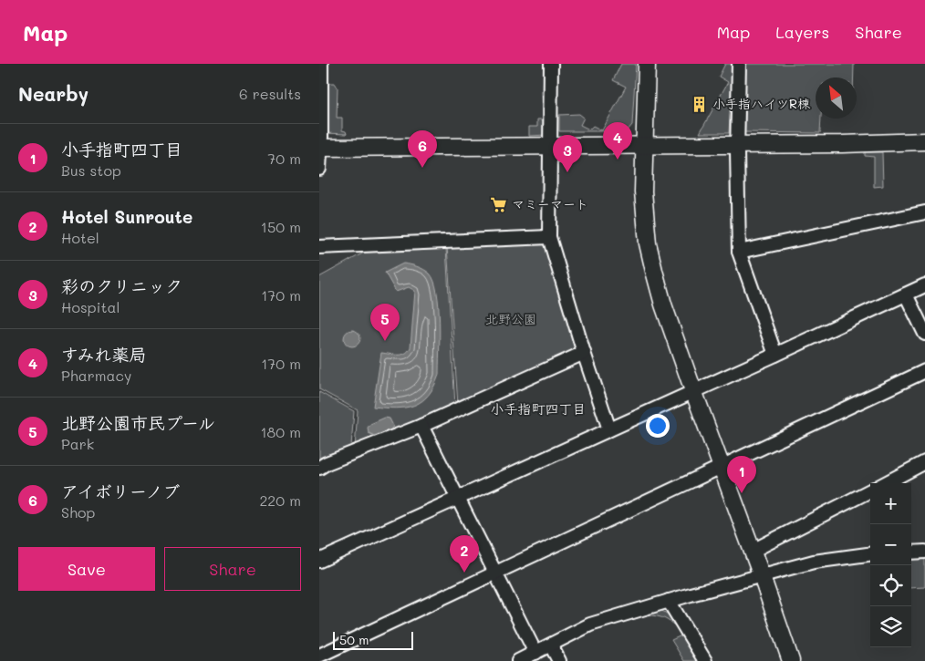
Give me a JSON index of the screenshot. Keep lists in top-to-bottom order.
{
  "districts": ["小手指町四丁目"],
  "parks": ["北野公園"],
  "places": {
    "building": ["小手指ハイツR棟"],
    "supermarket": ["マミーマート"]
  },
  "scale_bar": "50 m",
  "north": "top left",
  "page": {
    "header": "Map",
    "nav": ["Map", "Layers", "Share"],
    "heading": ["Nearby", "6 results"],
    "pins": [
      "4",
      "6",
      "3",
      "5",
      "1",
      "2"
    ],
    "list": [
      {
        "mark": "1",
        "name": "小手指町四丁目",
        "note": "Bus stop",
        "value": "70 m"
      },
      {
        "mark": "2",
        "name": "Hotel Sunroute",
        "note": "Hotel",
        "value": "150 m"
      },
      {
        "mark": "3",
        "name": "彩のクリニック",
        "note": "Hospital",
        "value": "170 m"
      },
      {
        "mark": "4",
        "name": "すみれ薬局",
        "note": "Pharmacy",
        "value": "170 m"
      },
      {
        "mark": "5",
        "name": "北野公園市民プール",
        "note": "Park",
        "value": "180 m"
      },
      {
        "mark": "6",
        "name": "アイボリーノブ",
        "note": "Shop",
        "value": "220 m"
      }
    ],
    "map_buttons": ["+", "−"],
    "buttons": ["Save", "Share"],
    "scale": "50 m"
  }
}
